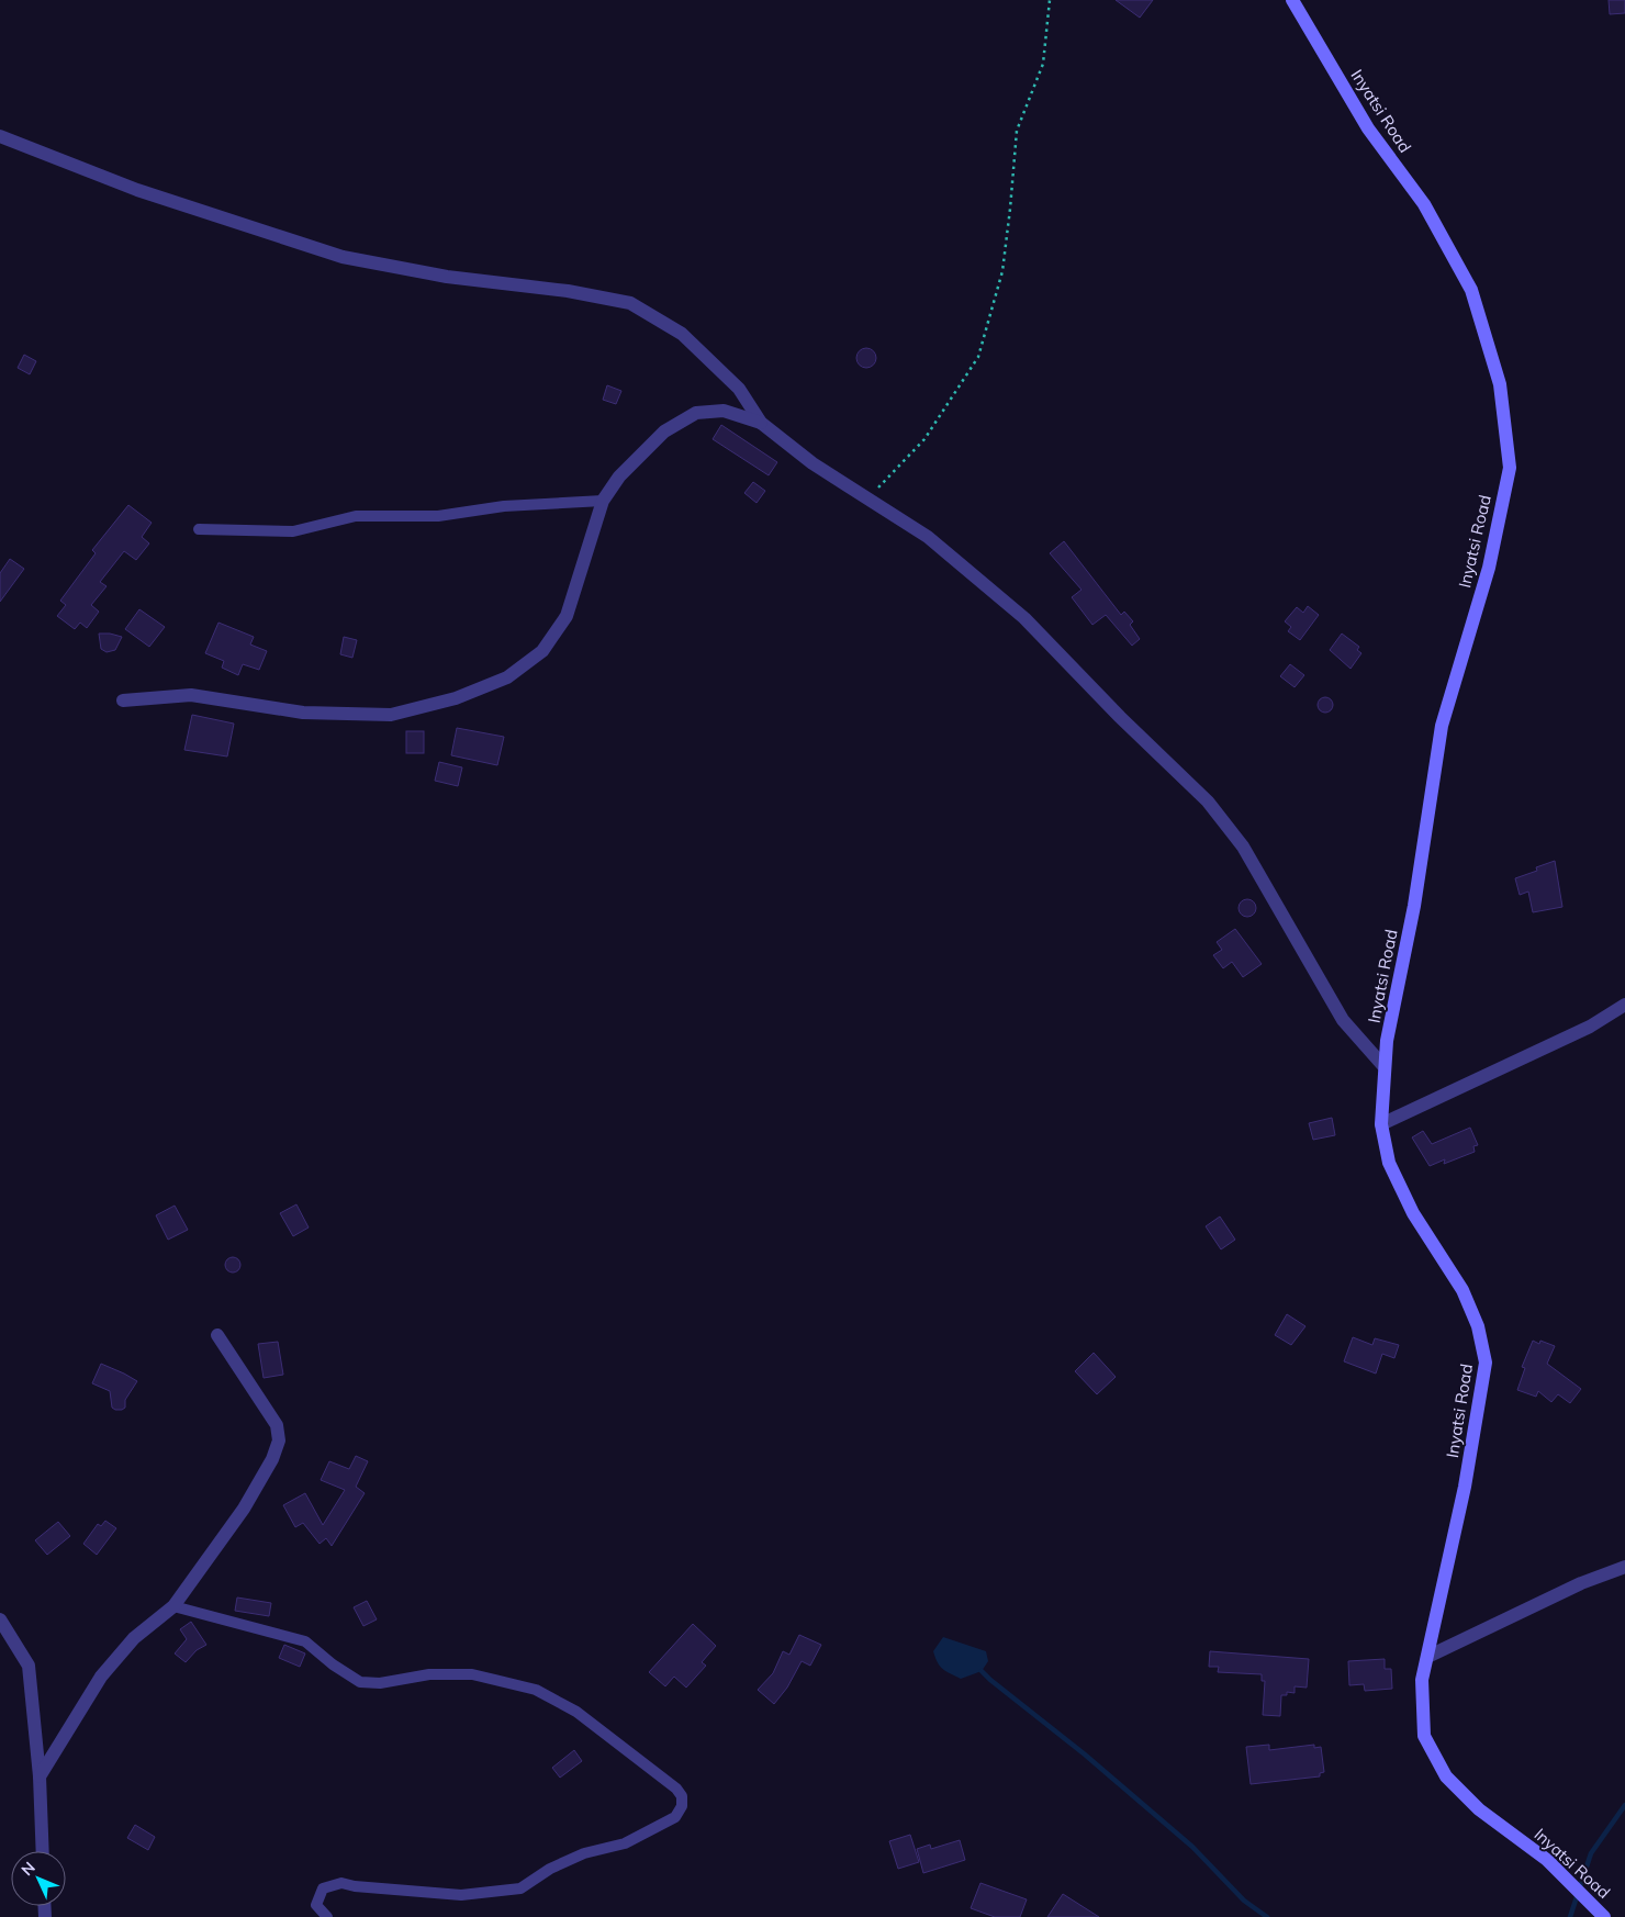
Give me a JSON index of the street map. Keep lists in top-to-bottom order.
{
  "streets": {
    "street": ["Inyatsi Road"]
  },
  "north": "top left"
}
